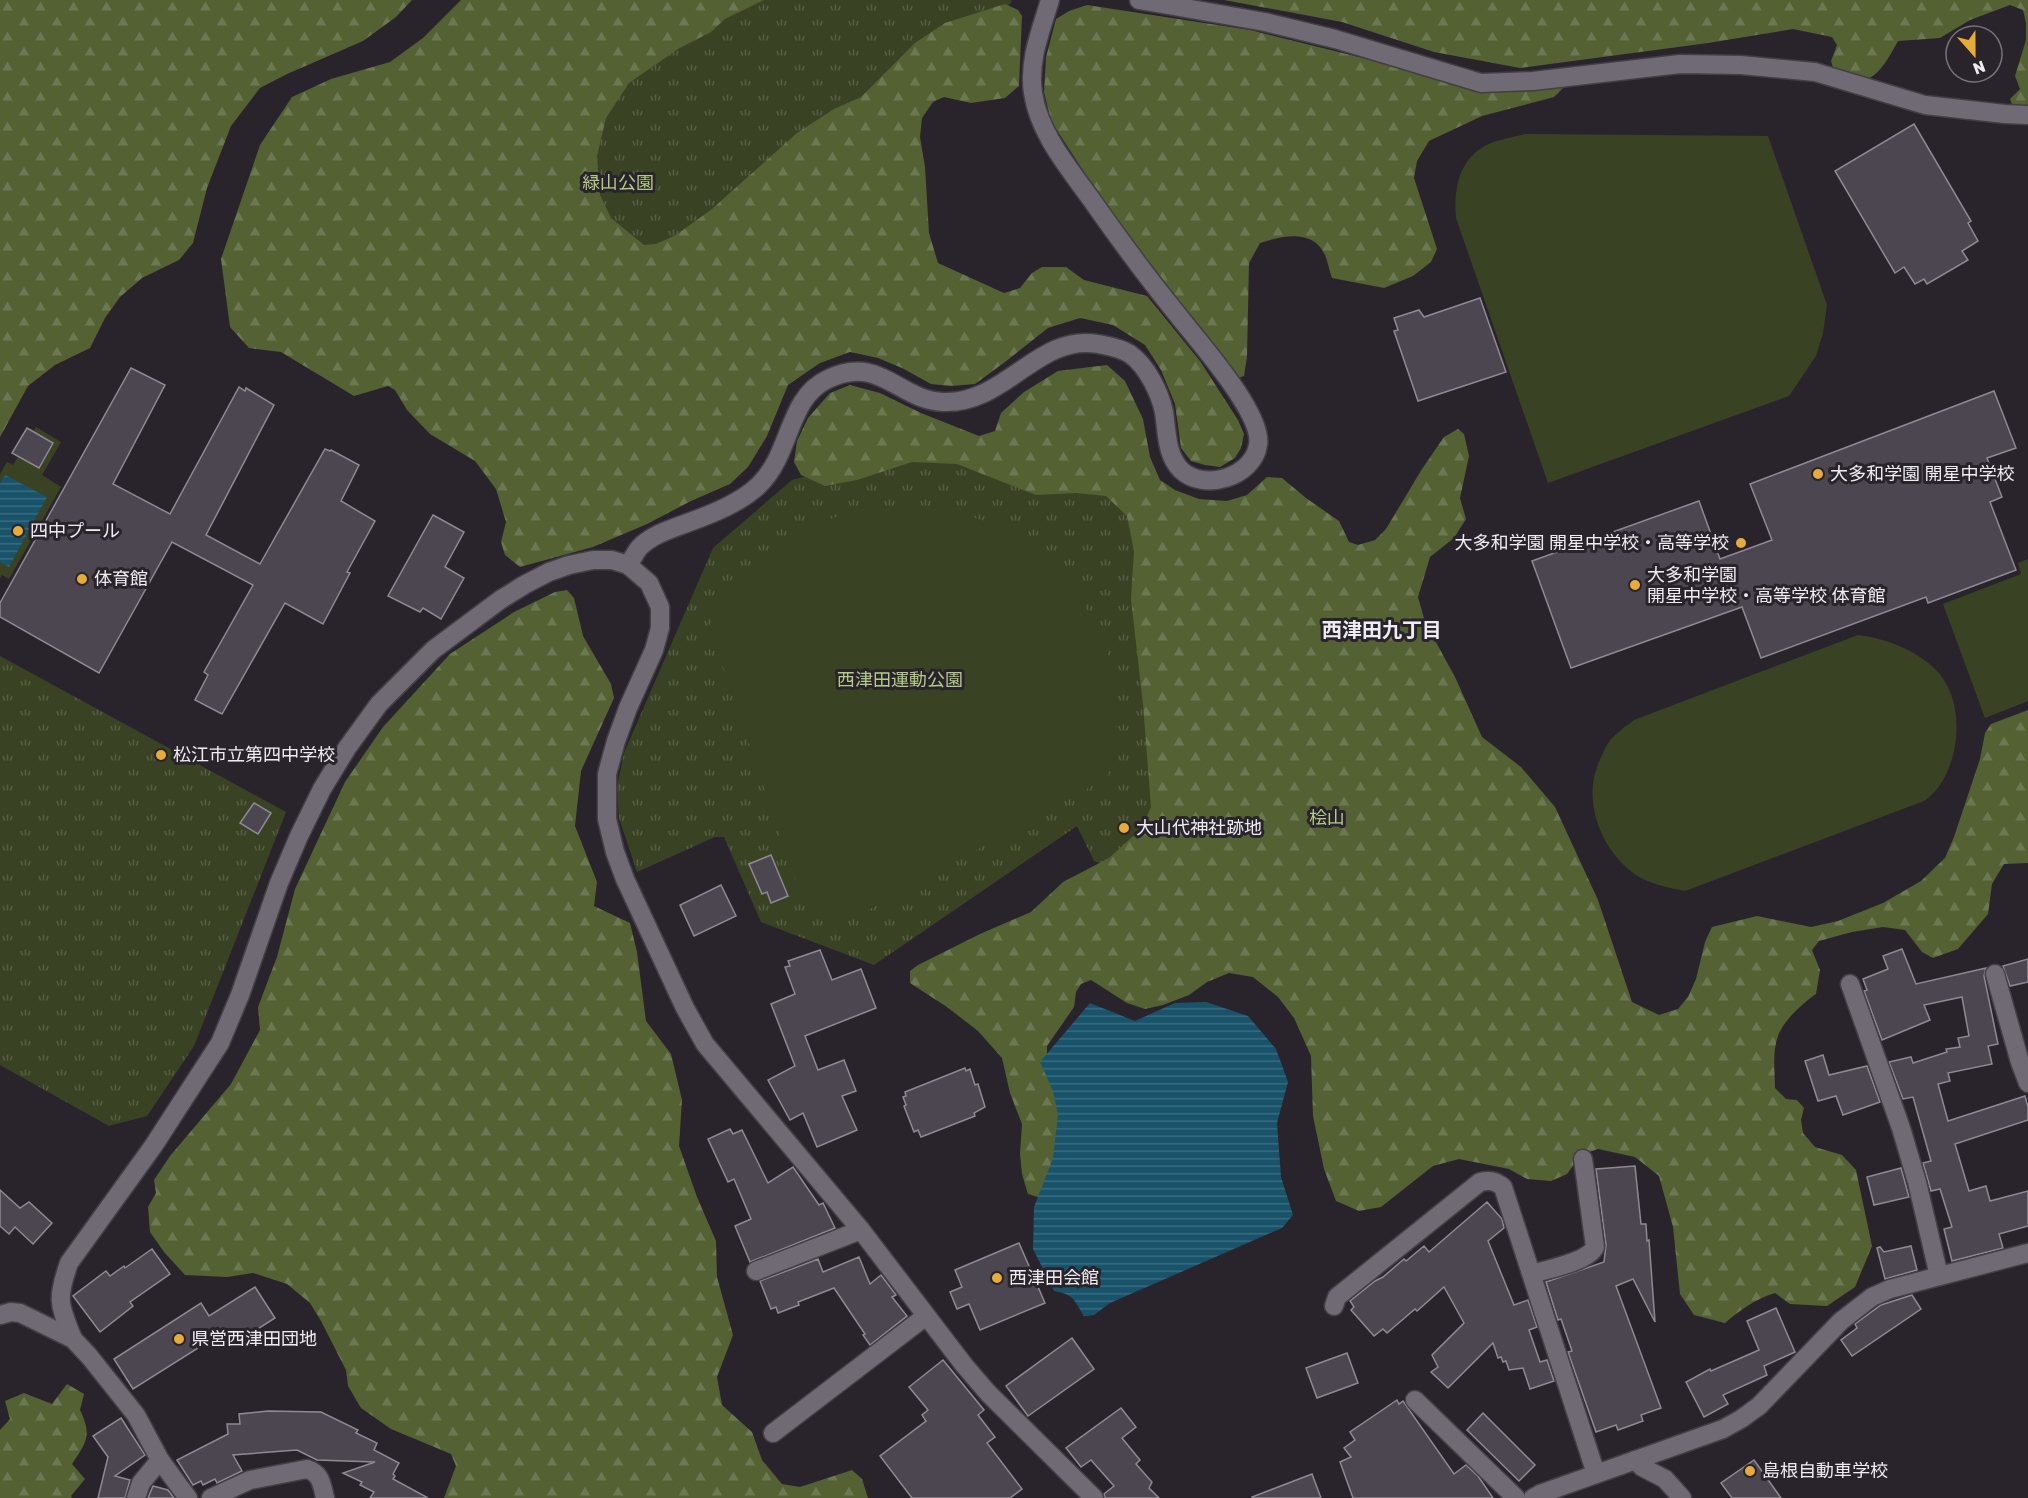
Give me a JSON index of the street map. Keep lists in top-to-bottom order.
{
  "districts": ["西津田九丁目"],
  "parks": ["緑山公園", "西津田運動公園", "桧山"],
  "places": [
    "大多和学園 開星中学校",
    "四中プール",
    "大多和学園 開星中学校・高等学校",
    "体育館",
    "大多和学園 開星中学校・高等学校 体育館",
    "松江市立第四中学校",
    "大山代神社跡地",
    "西津田会館",
    "県営西津田団地",
    "島根自動車学校"
  ],
  "north": "bottom"
}
